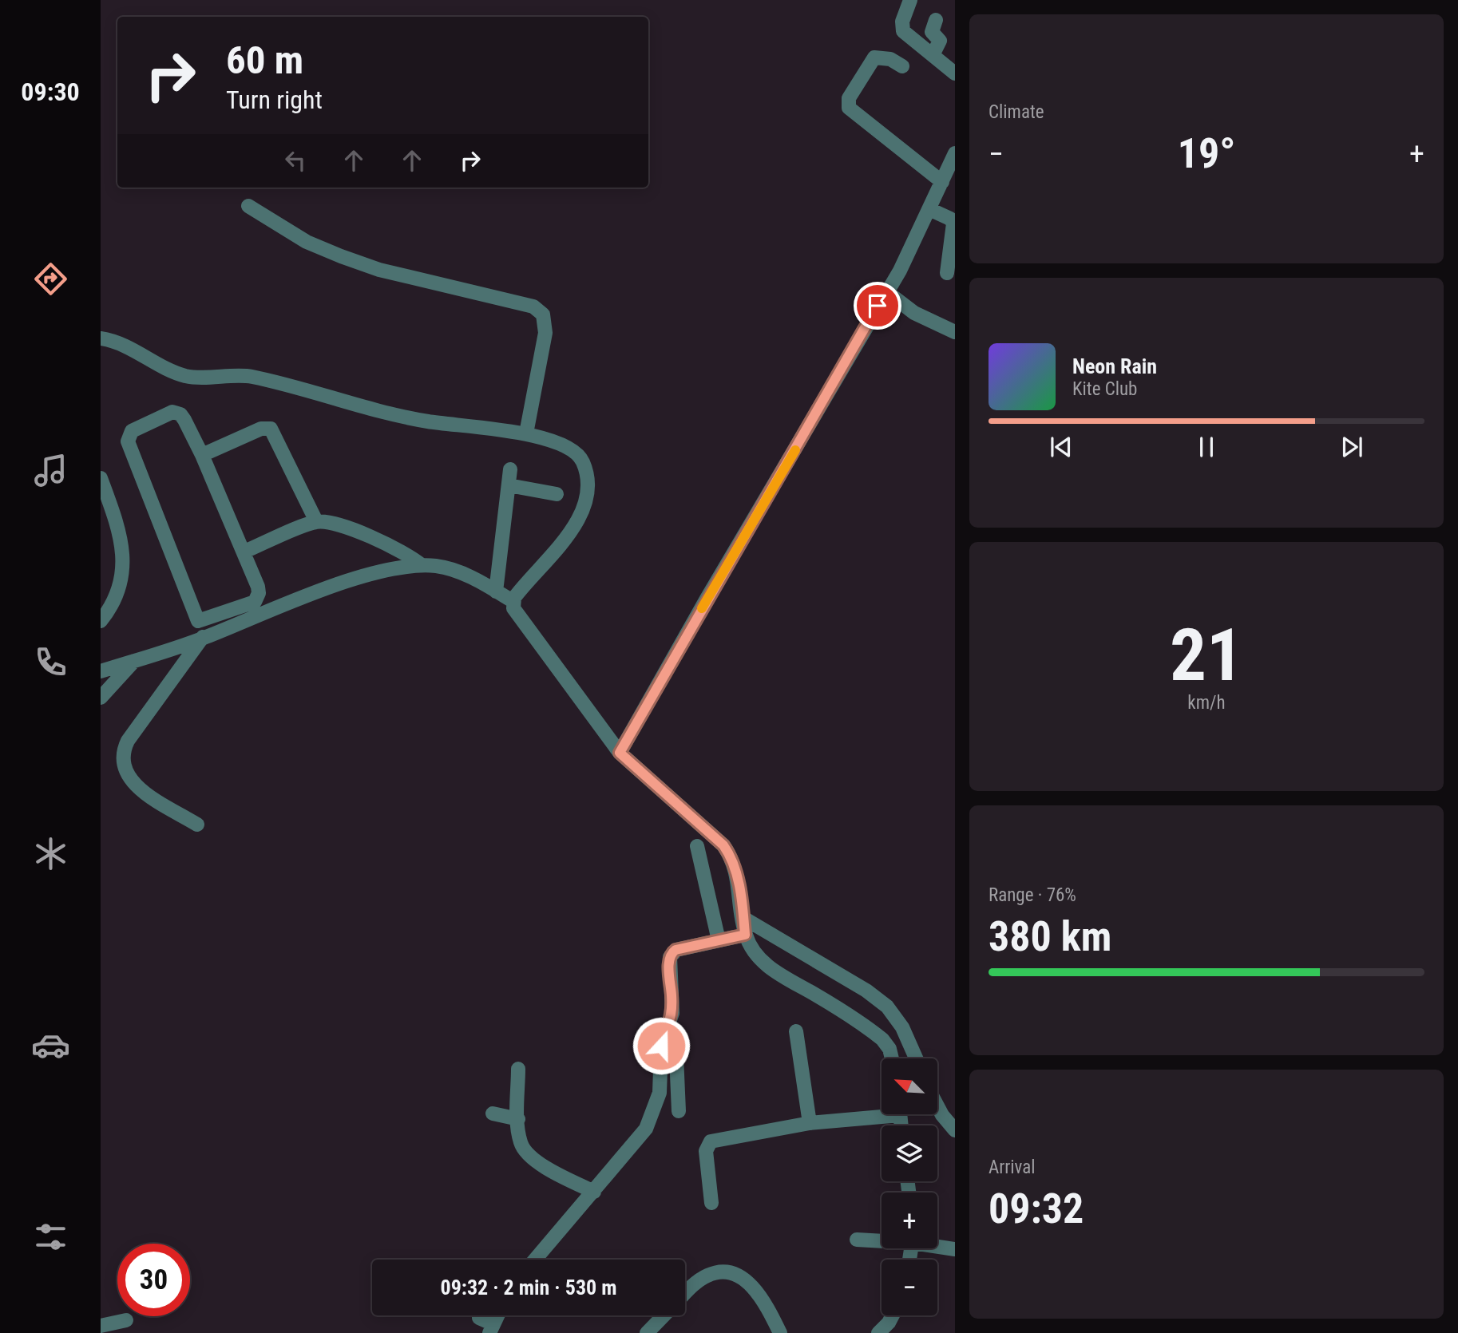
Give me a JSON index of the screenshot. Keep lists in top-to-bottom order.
{
  "north": "top left",
  "page": {
    "tabs": "09:30",
    "tile": [
      "Climate",
      ["21", "km/h"],
      ["Range · 76%", "380 km"],
      ["Arrival", "09:32"]
    ],
    "turn": ["60 m", "Turn right"],
    "heat": ["−", "19°", "+"],
    "song": ["Neon Rain", "Kite Club"],
    "map_buttons": ["+", "−"],
    "limit": "30",
    "trip": "09:32 · 2 min · 530 m"
  }
}
